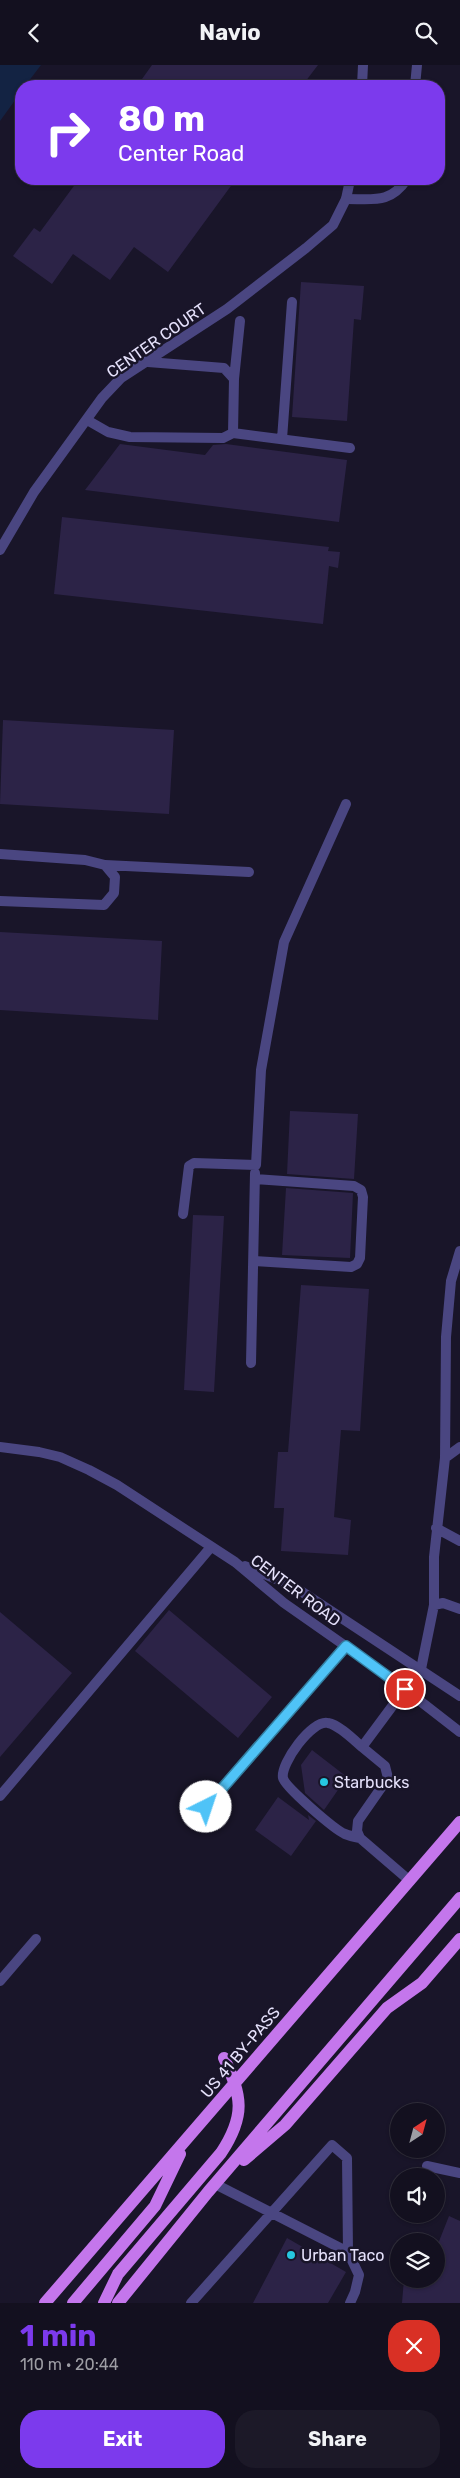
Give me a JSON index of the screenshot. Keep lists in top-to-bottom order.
{
  "streets": {
    "main road": ["US 41 BY-PASS"],
    "street": ["CENTER COURT", "CENTER ROAD"]
  },
  "places": ["Starbucks", "Urban Taco"],
  "north": "top right",
  "page": {
    "header": "Navio",
    "turn": ["80 m", "Center Road"],
    "heading": ["1 min", "110 m · 20:44"],
    "buttons": ["Exit", "Share"]
  }
}
